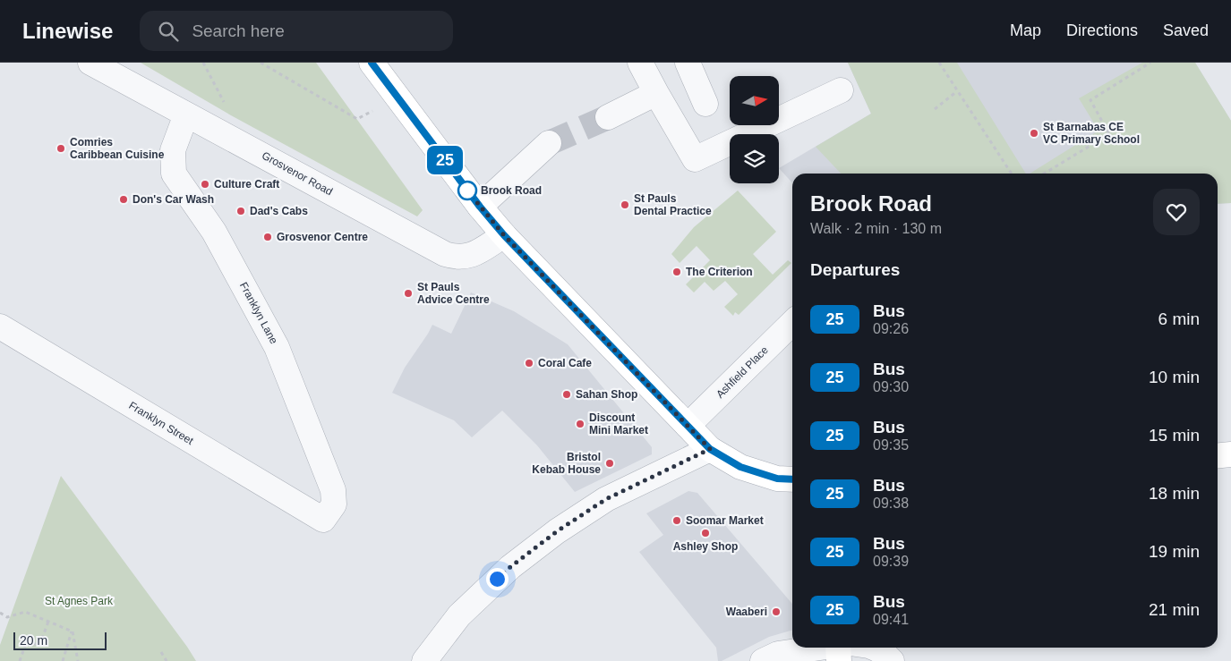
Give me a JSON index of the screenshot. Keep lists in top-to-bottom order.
{
  "streets": {
    "street": [
      "Grosvenor Road",
      "Franklyn Lane",
      "Ashfield Place",
      "Franklyn Street"
    ]
  },
  "crossings": [
    ["Grosvenor Road", "Franklyn Lane"],
    ["Franklyn Lane", "Franklyn Street"]
  ],
  "parks": ["St Agnes Park"],
  "places": [
    "St Barnabas CE VC Primary School",
    "Comries Caribbean Cuisine",
    "Culture Craft",
    "Brook Road",
    "Don's Car Wash",
    "St Pauls Dental Practice",
    "Dad's Cabs",
    "Grosvenor Centre",
    "The Criterion",
    "St Pauls Advice Centre",
    "Coral Cafe",
    "Sahan Shop",
    "Discount Mini Market",
    "Bristol Kebab House",
    "Soomar Market",
    "Ashley Shop",
    "Waaberi"
  ],
  "lines": ["bus line 25"],
  "scale_bar": "20 m",
  "north": "right",
  "page": {
    "header": "Linewise",
    "search": "Search here",
    "nav": ["Map", "Directions", "Saved"],
    "on_map": "25",
    "heading": [
      ["Brook Road", "Walk · 2 min · 130 m"],
      "Departures"
    ],
    "list": [
      {
        "mark": "25",
        "name": "Bus",
        "note": "09:26",
        "value": "6 min"
      },
      {
        "mark": "25",
        "name": "Bus",
        "note": "09:30",
        "value": "10 min"
      },
      {
        "mark": "25",
        "name": "Bus",
        "note": "09:35",
        "value": "15 min"
      },
      {
        "mark": "25",
        "name": "Bus",
        "note": "09:38",
        "value": "18 min"
      },
      {
        "mark": "25",
        "name": "Bus",
        "note": "09:39",
        "value": "19 min"
      },
      {
        "mark": "25",
        "name": "Bus",
        "note": "09:41",
        "value": "21 min"
      }
    ],
    "scale": "20 m"
  }
}
